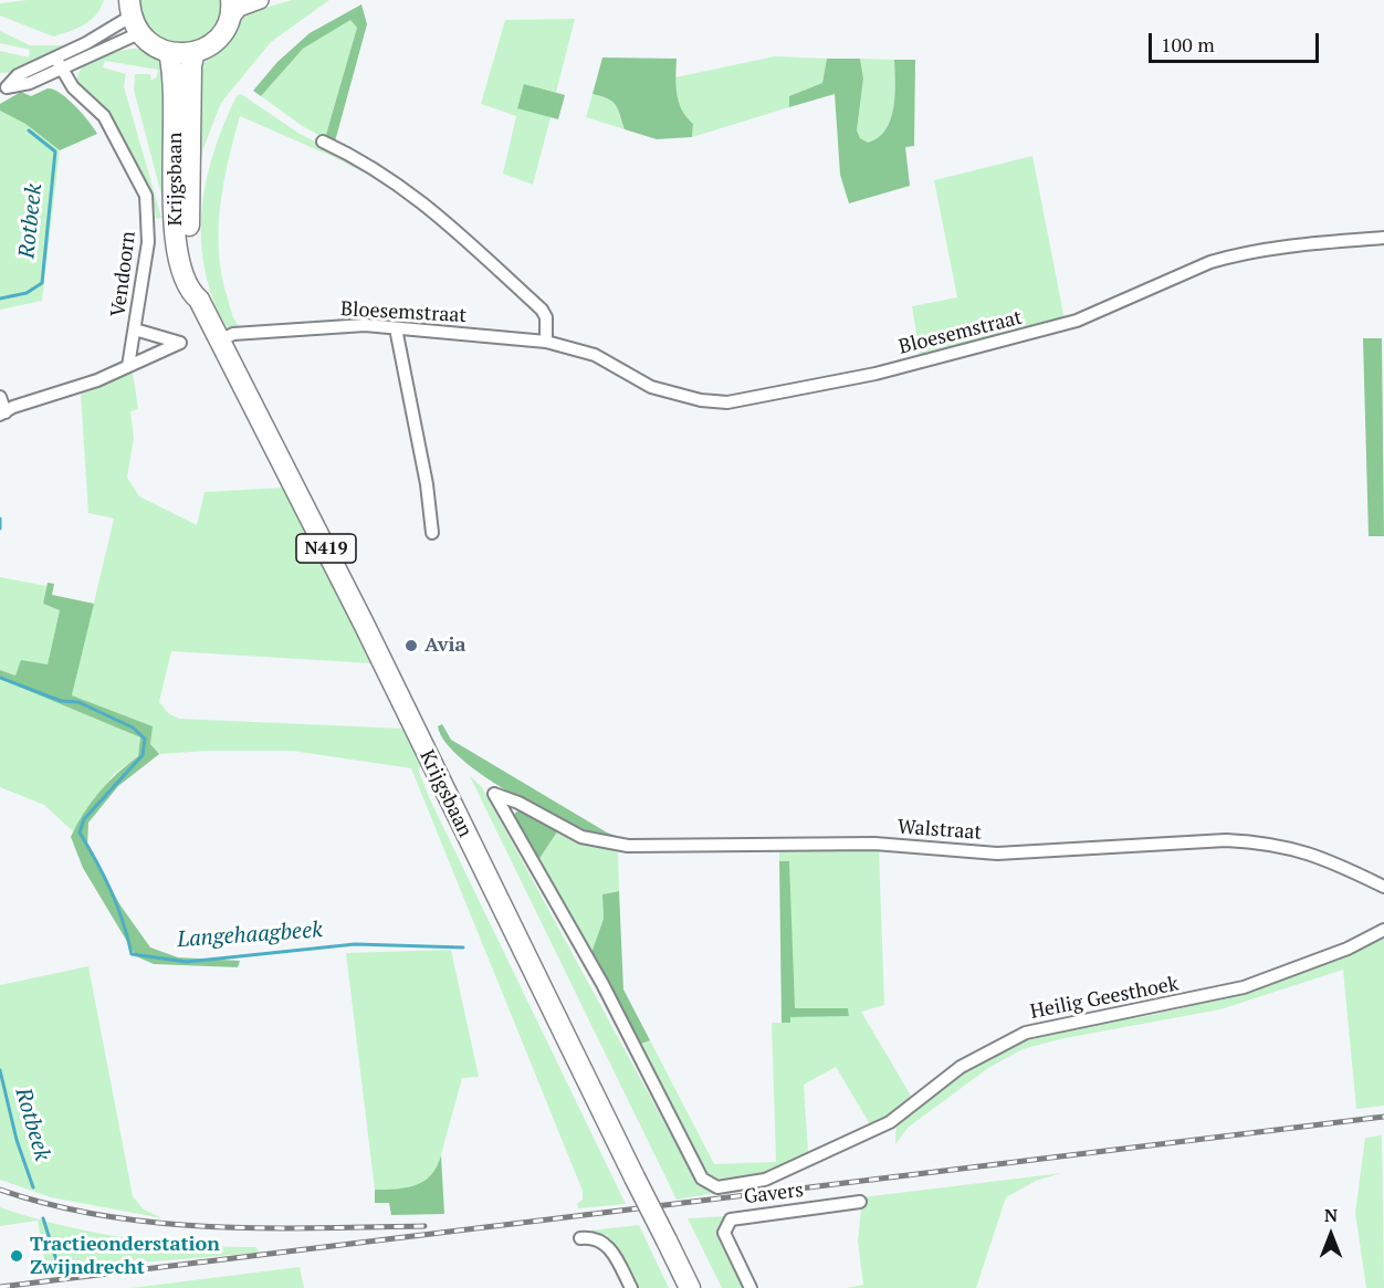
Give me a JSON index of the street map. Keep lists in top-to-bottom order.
{
  "streets": {
    "main road": ["Krijgsbaan", "N419"],
    "street": [
      "Vendoorn",
      "Bloesemstraat",
      "Walstraat",
      "Heilig Geesthoek",
      "Gavers"
    ]
  },
  "crossings": [
    ["Krijgsbaan", "Vendoorn"],
    ["Krijgsbaan", "Bloesemstraat"],
    ["Walstraat", "Heilig Geesthoek"]
  ],
  "water": ["Rotbeek", "Langehaagbeek"],
  "places": ["Avia", "Tractieonderstation Zwijndrecht"],
  "scale_bar": "100 m",
  "north": "top"
}
